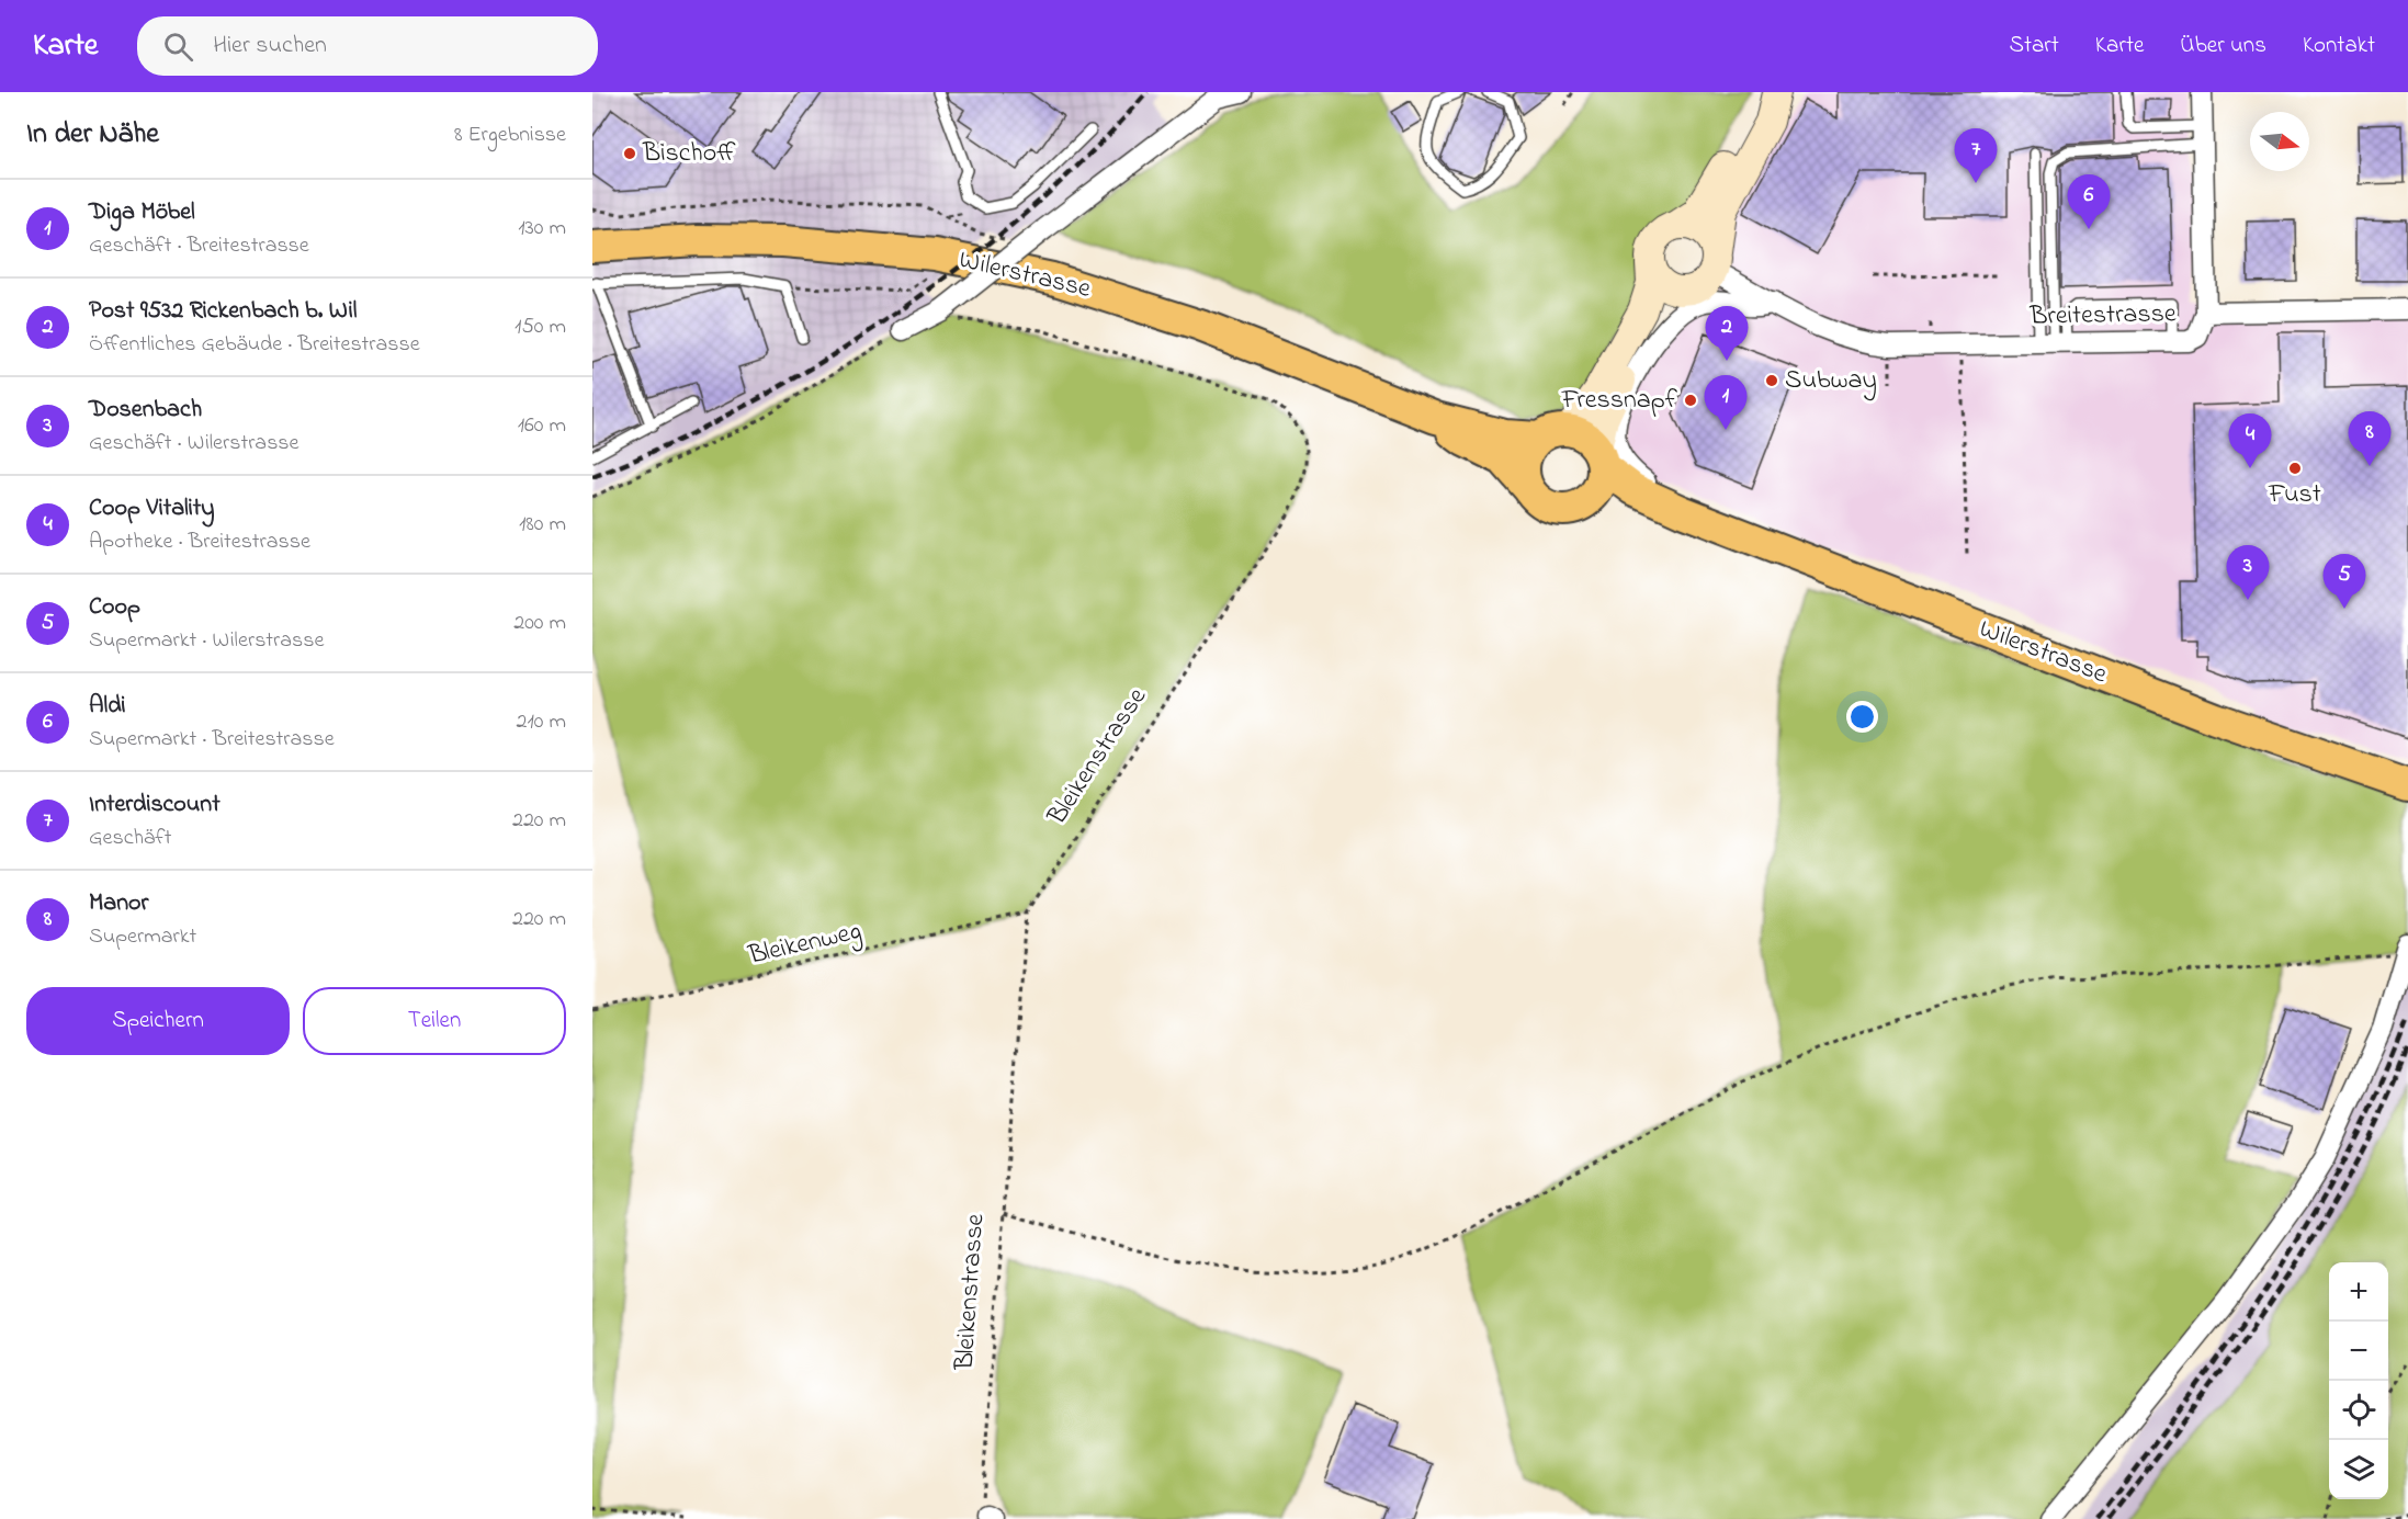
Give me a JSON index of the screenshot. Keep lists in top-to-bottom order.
{
  "streets": {
    "main road": ["Wilerstrasse"],
    "street": ["Breitestrasse"],
    "path": ["Bleikenstrasse", "Bleikenweg"]
  },
  "crossings": [
    ["Bleikenstrasse", "Bleikenweg"]
  ],
  "places": [
    "Bischoff",
    "Subway",
    "Fressnapf",
    "Fust"
  ],
  "north": "right",
  "page": {
    "header": "Karte",
    "search": "Hier suchen",
    "nav": [
      "Start",
      "Karte",
      "Über uns",
      "Kontakt"
    ],
    "heading": ["In der Nähe", "8 Ergebnisse"],
    "pins": [
      "7",
      "6",
      "2",
      "1",
      "8",
      "4",
      "3",
      "5"
    ],
    "list": [
      {
        "mark": "1",
        "name": "Diga Möbel",
        "note": "Geschäft · Breitestrasse",
        "value": "130 m"
      },
      {
        "mark": "2",
        "name": "Post 9532 Rickenbach b. Wil",
        "note": "Öffentliches Gebäude · Breitestrasse",
        "value": "150 m"
      },
      {
        "mark": "3",
        "name": "Dosenbach",
        "note": "Geschäft · Wilerstrasse",
        "value": "160 m"
      },
      {
        "mark": "4",
        "name": "Coop Vitality",
        "note": "Apotheke · Breitestrasse",
        "value": "180 m"
      },
      {
        "mark": "5",
        "name": "Coop",
        "note": "Supermarkt · Wilerstrasse",
        "value": "200 m"
      },
      {
        "mark": "6",
        "name": "Aldi",
        "note": "Supermarkt · Breitestrasse",
        "value": "210 m"
      },
      {
        "mark": "7",
        "name": "Interdiscount",
        "note": "Geschäft",
        "value": "220 m"
      },
      {
        "mark": "8",
        "name": "Manor",
        "note": "Supermarkt",
        "value": "220 m"
      }
    ],
    "buttons": ["Speichern", "Teilen"],
    "map_buttons": ["+", "−"]
  }
}
